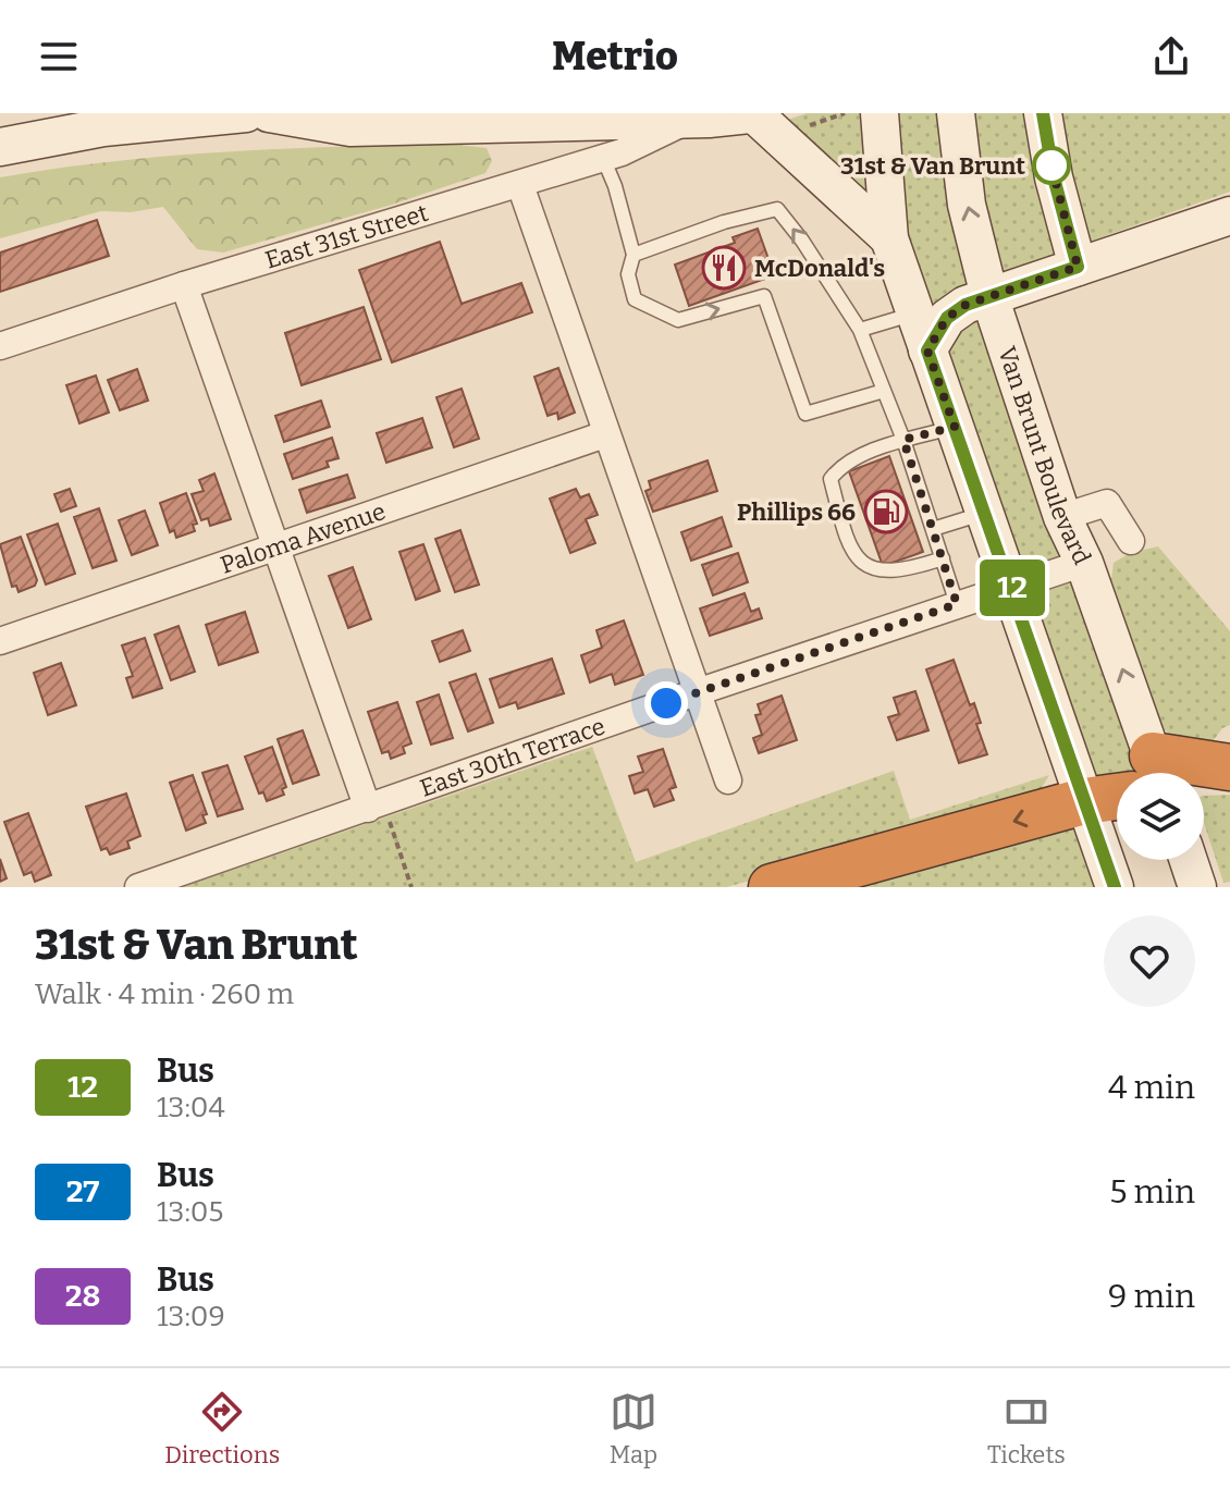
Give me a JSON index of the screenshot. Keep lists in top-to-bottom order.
{
  "streets": {
    "main road": ["East 31st Street", "Van Brunt Boulevard"],
    "street": ["Paloma Avenue", "East 30th Terrace"]
  },
  "crossings": [
    ["Van Brunt Boulevard", "East 30th Terrace"]
  ],
  "places": {
    "other": ["31st & Van Brunt"],
    "restaurant": ["McDonald's"],
    "fuel station": ["Phillips 66"]
  },
  "lines": ["bus line 12"],
  "page": {
    "header": "Metrio",
    "on_map": "12",
    "heading": ["31st & Van Brunt", "Walk · 4 min · 260 m"],
    "list": [
      {
        "mark": "12",
        "name": "Bus",
        "note": "13:04",
        "value": "4 min"
      },
      {
        "mark": "27",
        "name": "Bus",
        "note": "13:05",
        "value": "5 min"
      },
      {
        "mark": "28",
        "name": "Bus",
        "note": "13:09",
        "value": "9 min"
      }
    ],
    "tabs": ["Directions", "Map", "Tickets"]
  }
}
